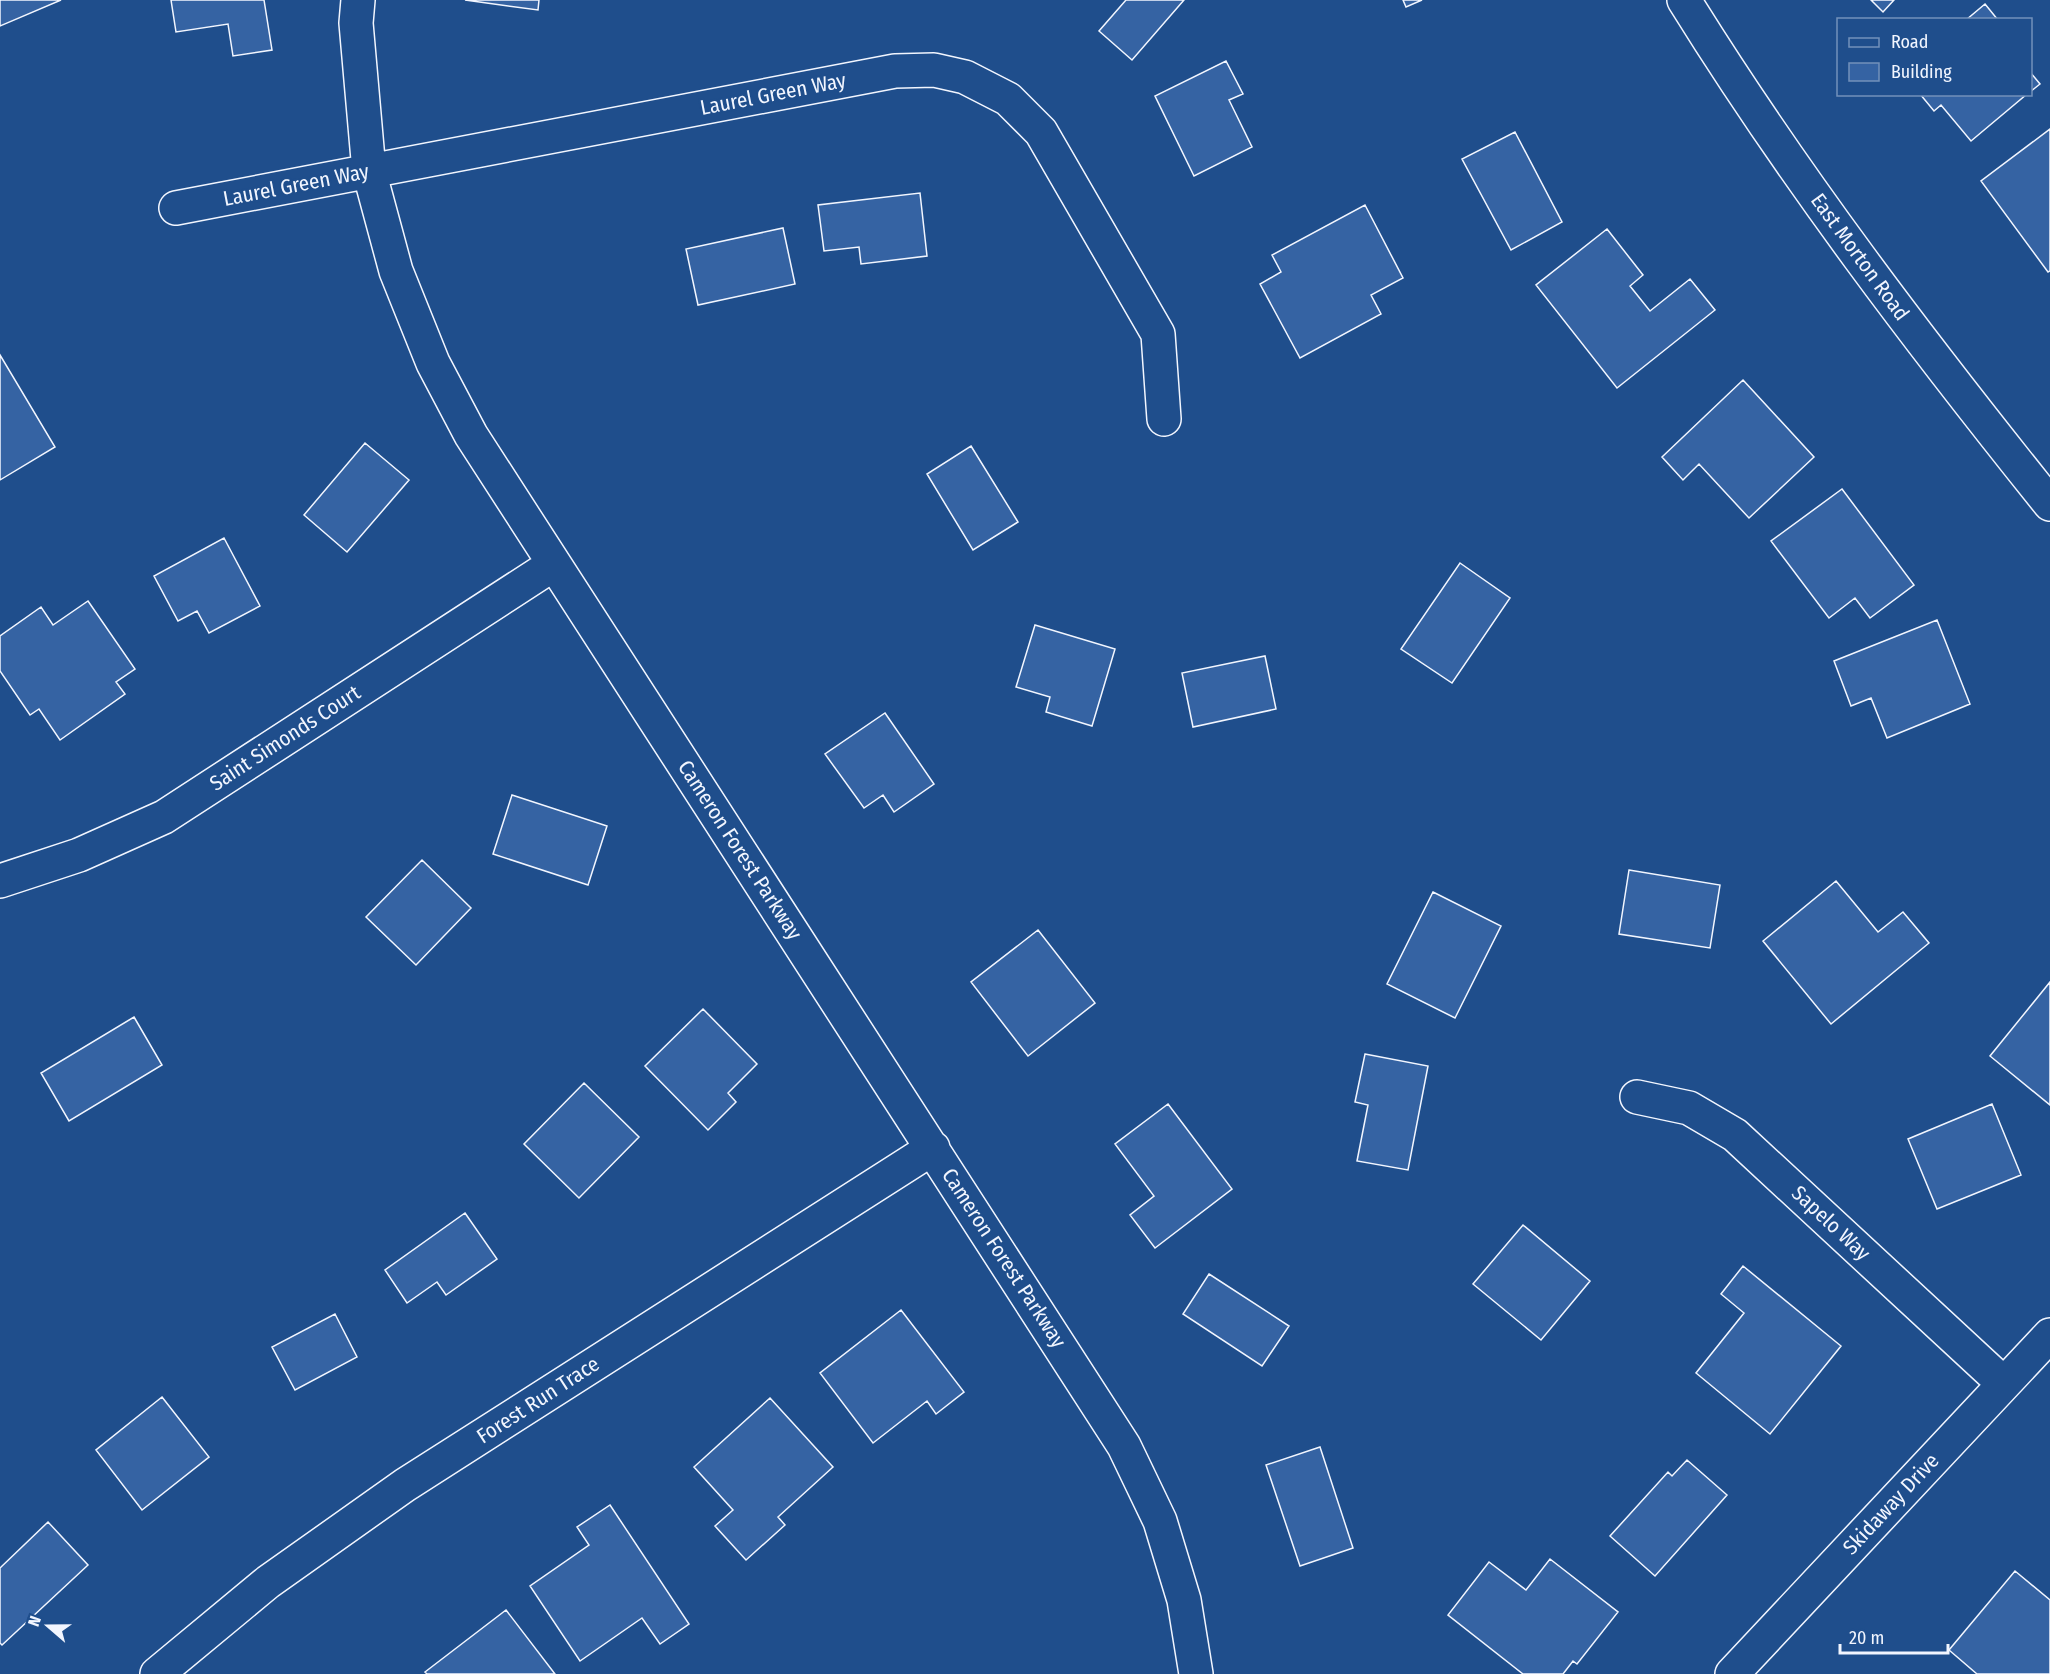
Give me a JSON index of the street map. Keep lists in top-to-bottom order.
{
  "streets": {
    "street": [
      "Laurel Green Way",
      "East Morton Road",
      "Saint Simonds Court",
      "Cameron Forest Parkway",
      "Sapelo Way",
      "Forest Run Trace",
      "Skidaway Drive"
    ]
  },
  "crossings": [
    ["Laurel Green Way", "Cameron Forest Parkway"],
    ["Saint Simonds Court", "Cameron Forest Parkway"],
    ["Cameron Forest Parkway", "Forest Run Trace"],
    ["Sapelo Way", "Skidaway Drive"]
  ],
  "legend": ["Road", "Building"],
  "scale_bar": "20 m",
  "north": "left"
}
